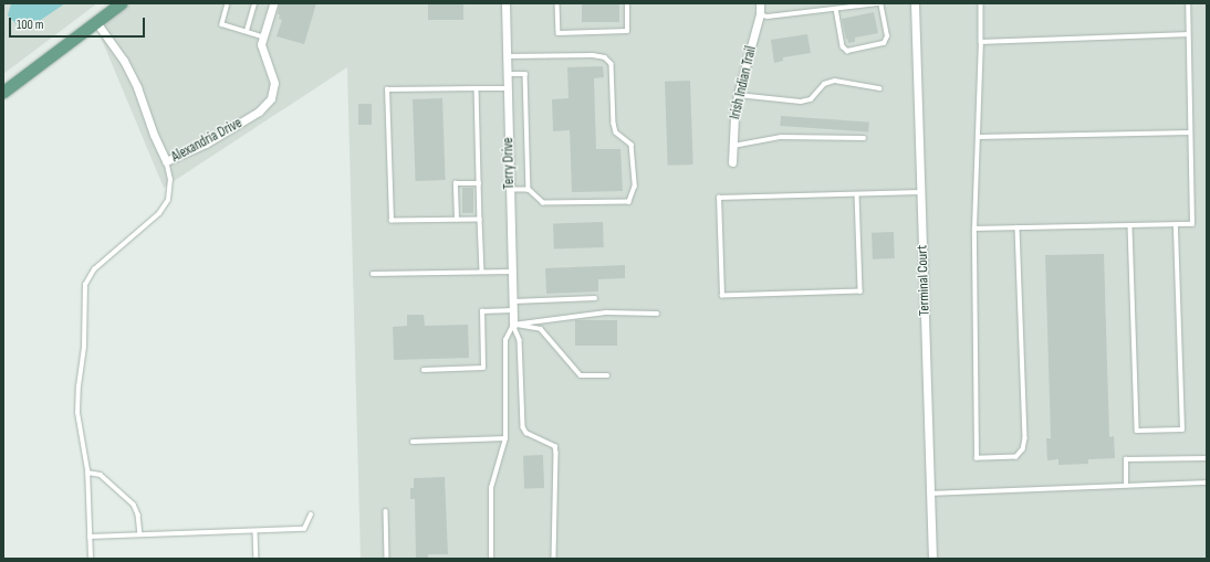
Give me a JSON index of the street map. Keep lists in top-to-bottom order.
{
  "streets": {
    "street": [
      "Irish Indian Trail",
      "Alexandria Drive",
      "Terry Drive",
      "Terminal Court"
    ]
  },
  "scale_bar": "100 m"
}
